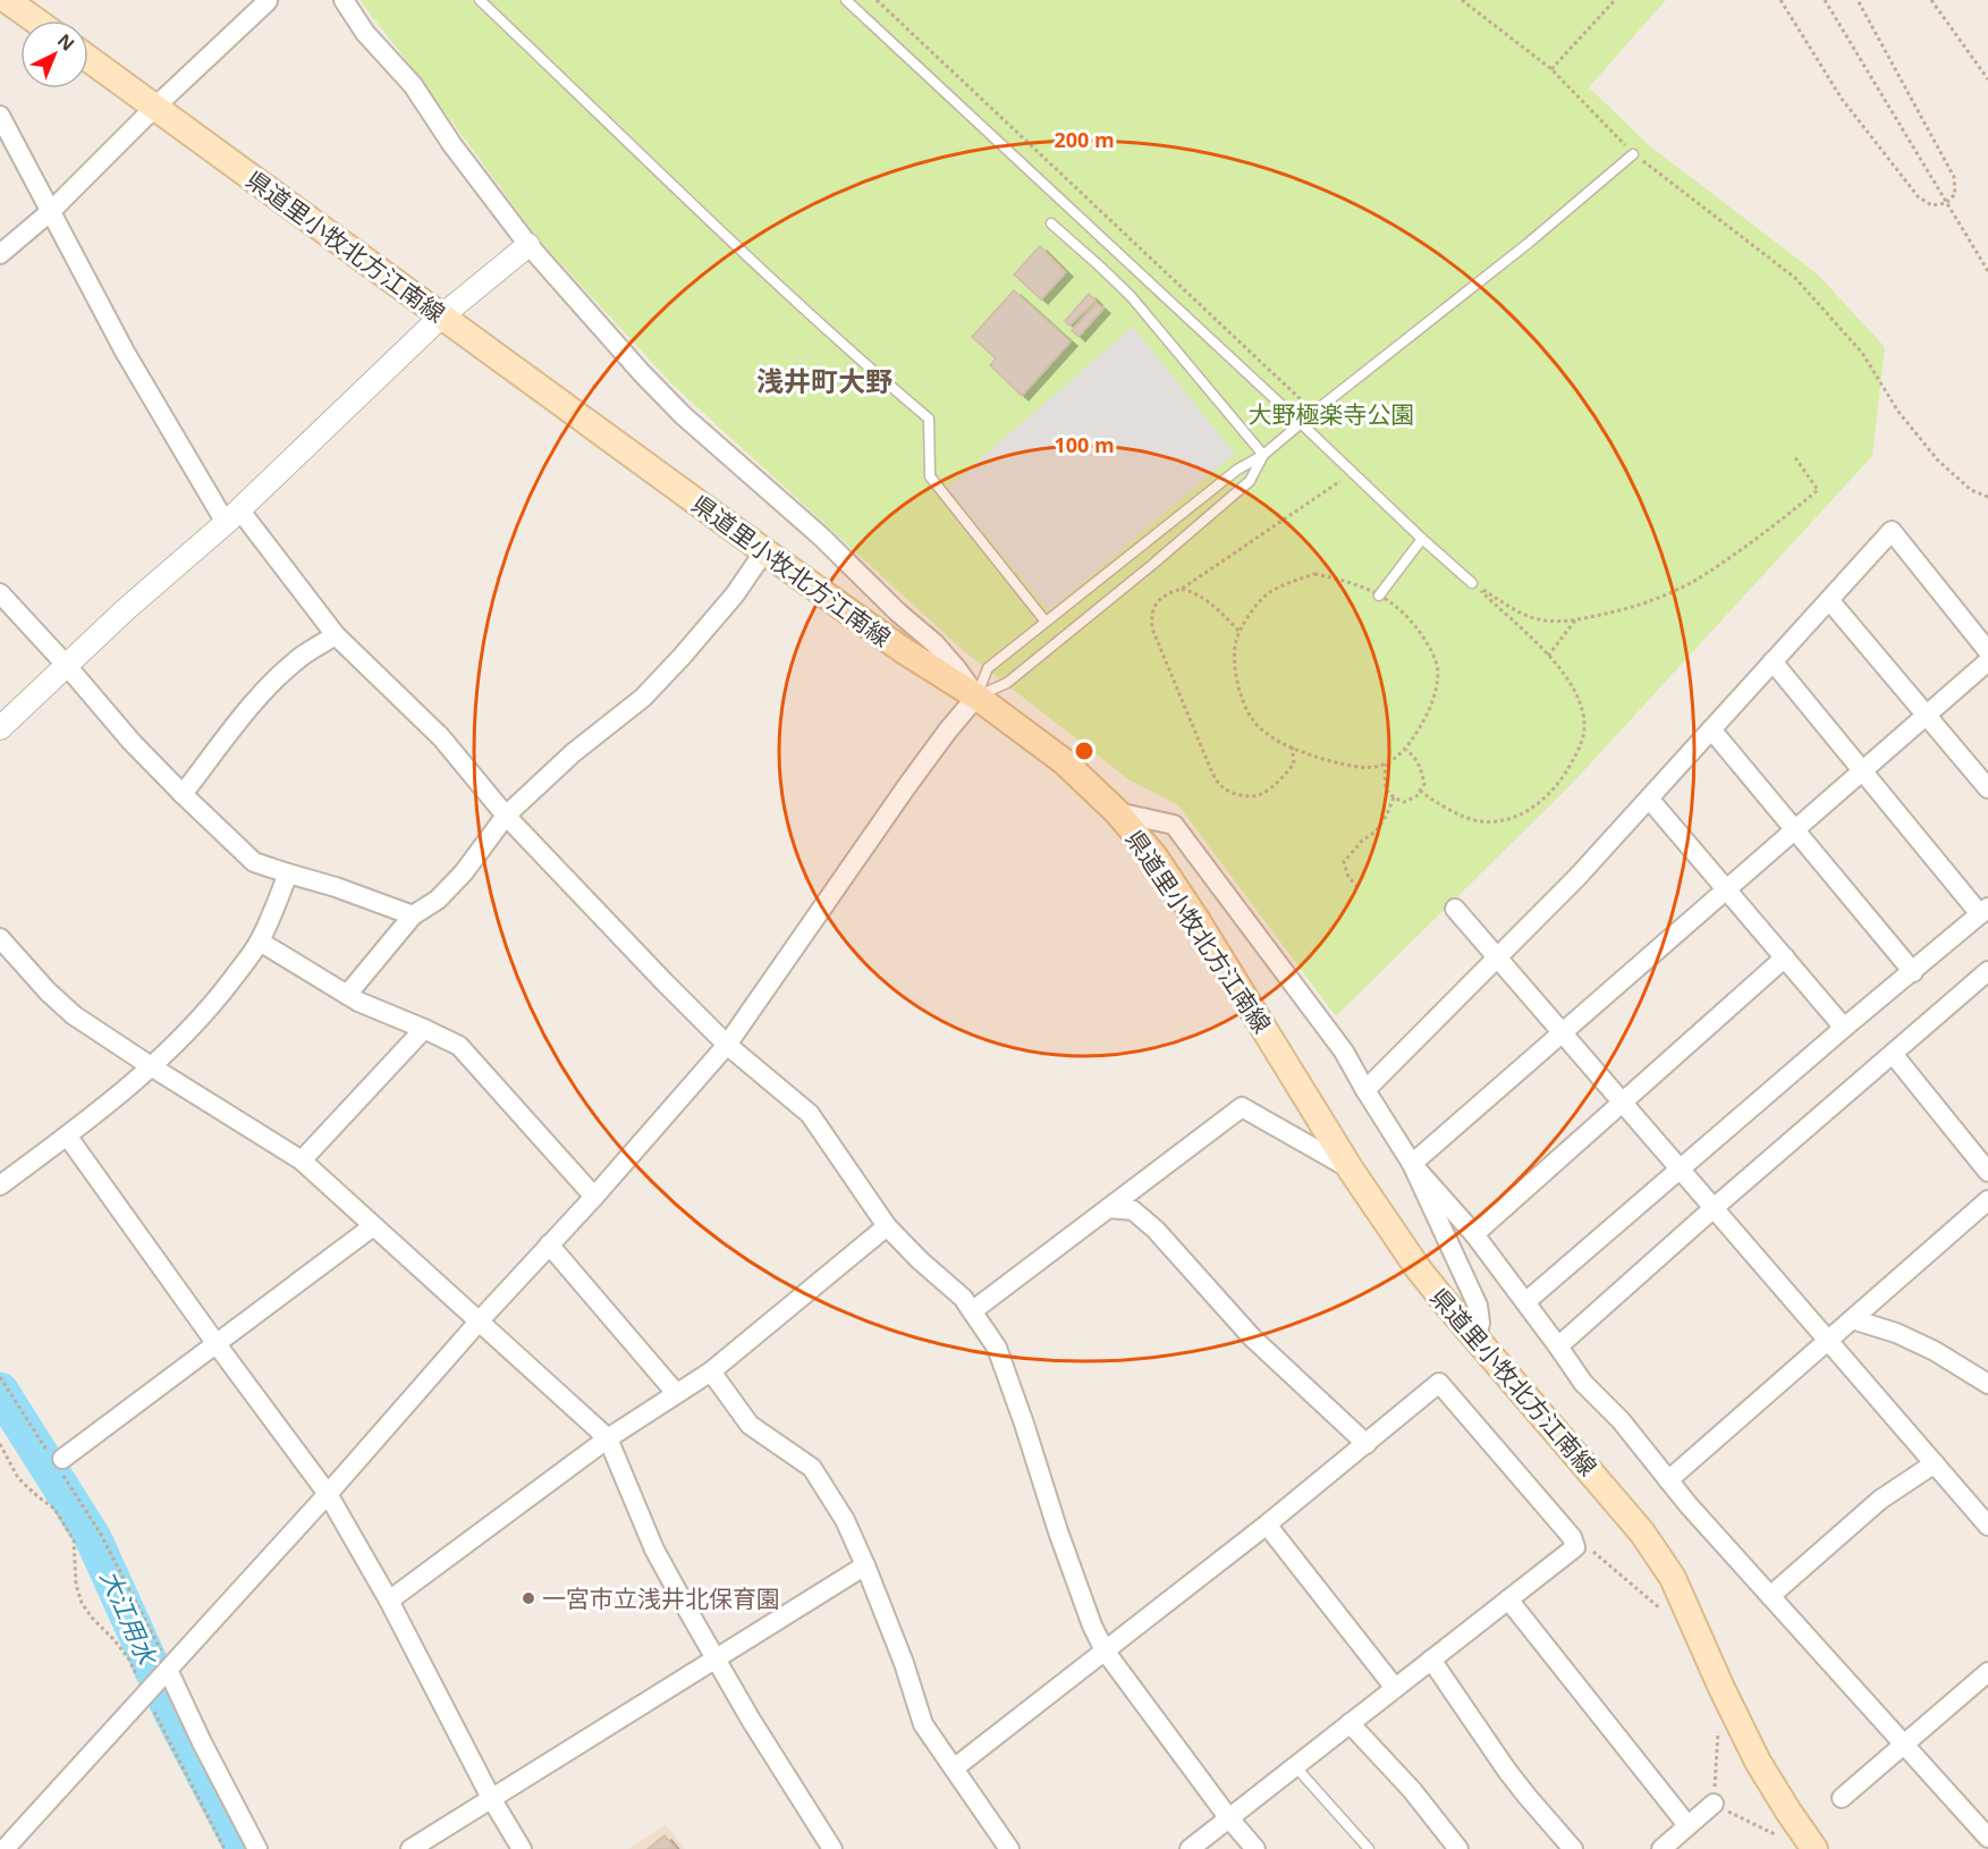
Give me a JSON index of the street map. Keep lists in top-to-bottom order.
{
  "streets": {
    "main road": ["県道里小牧北方江南線"]
  },
  "districts": ["浅井町大野"],
  "water": ["大江用水"],
  "parks": ["大野極楽寺公園"],
  "places": ["一宮市立浅井北保育園"],
  "north": "top right",
  "rings": ["200 m", "100 m"]
}
